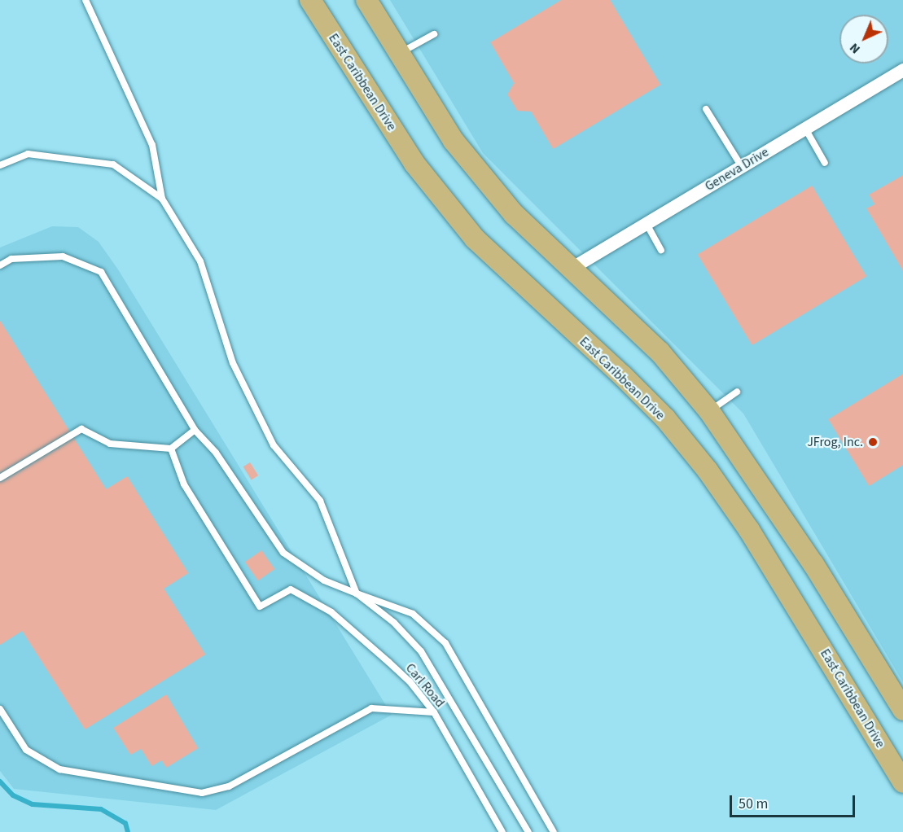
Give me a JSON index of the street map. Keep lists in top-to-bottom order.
{
  "streets": {
    "main road": ["East Caribbean Drive"],
    "street": ["Geneva Drive"],
    "lane": ["Carl Road"]
  },
  "places": ["JFrog, Inc."],
  "scale_bar": "50 m",
  "north": "bottom left"
}
